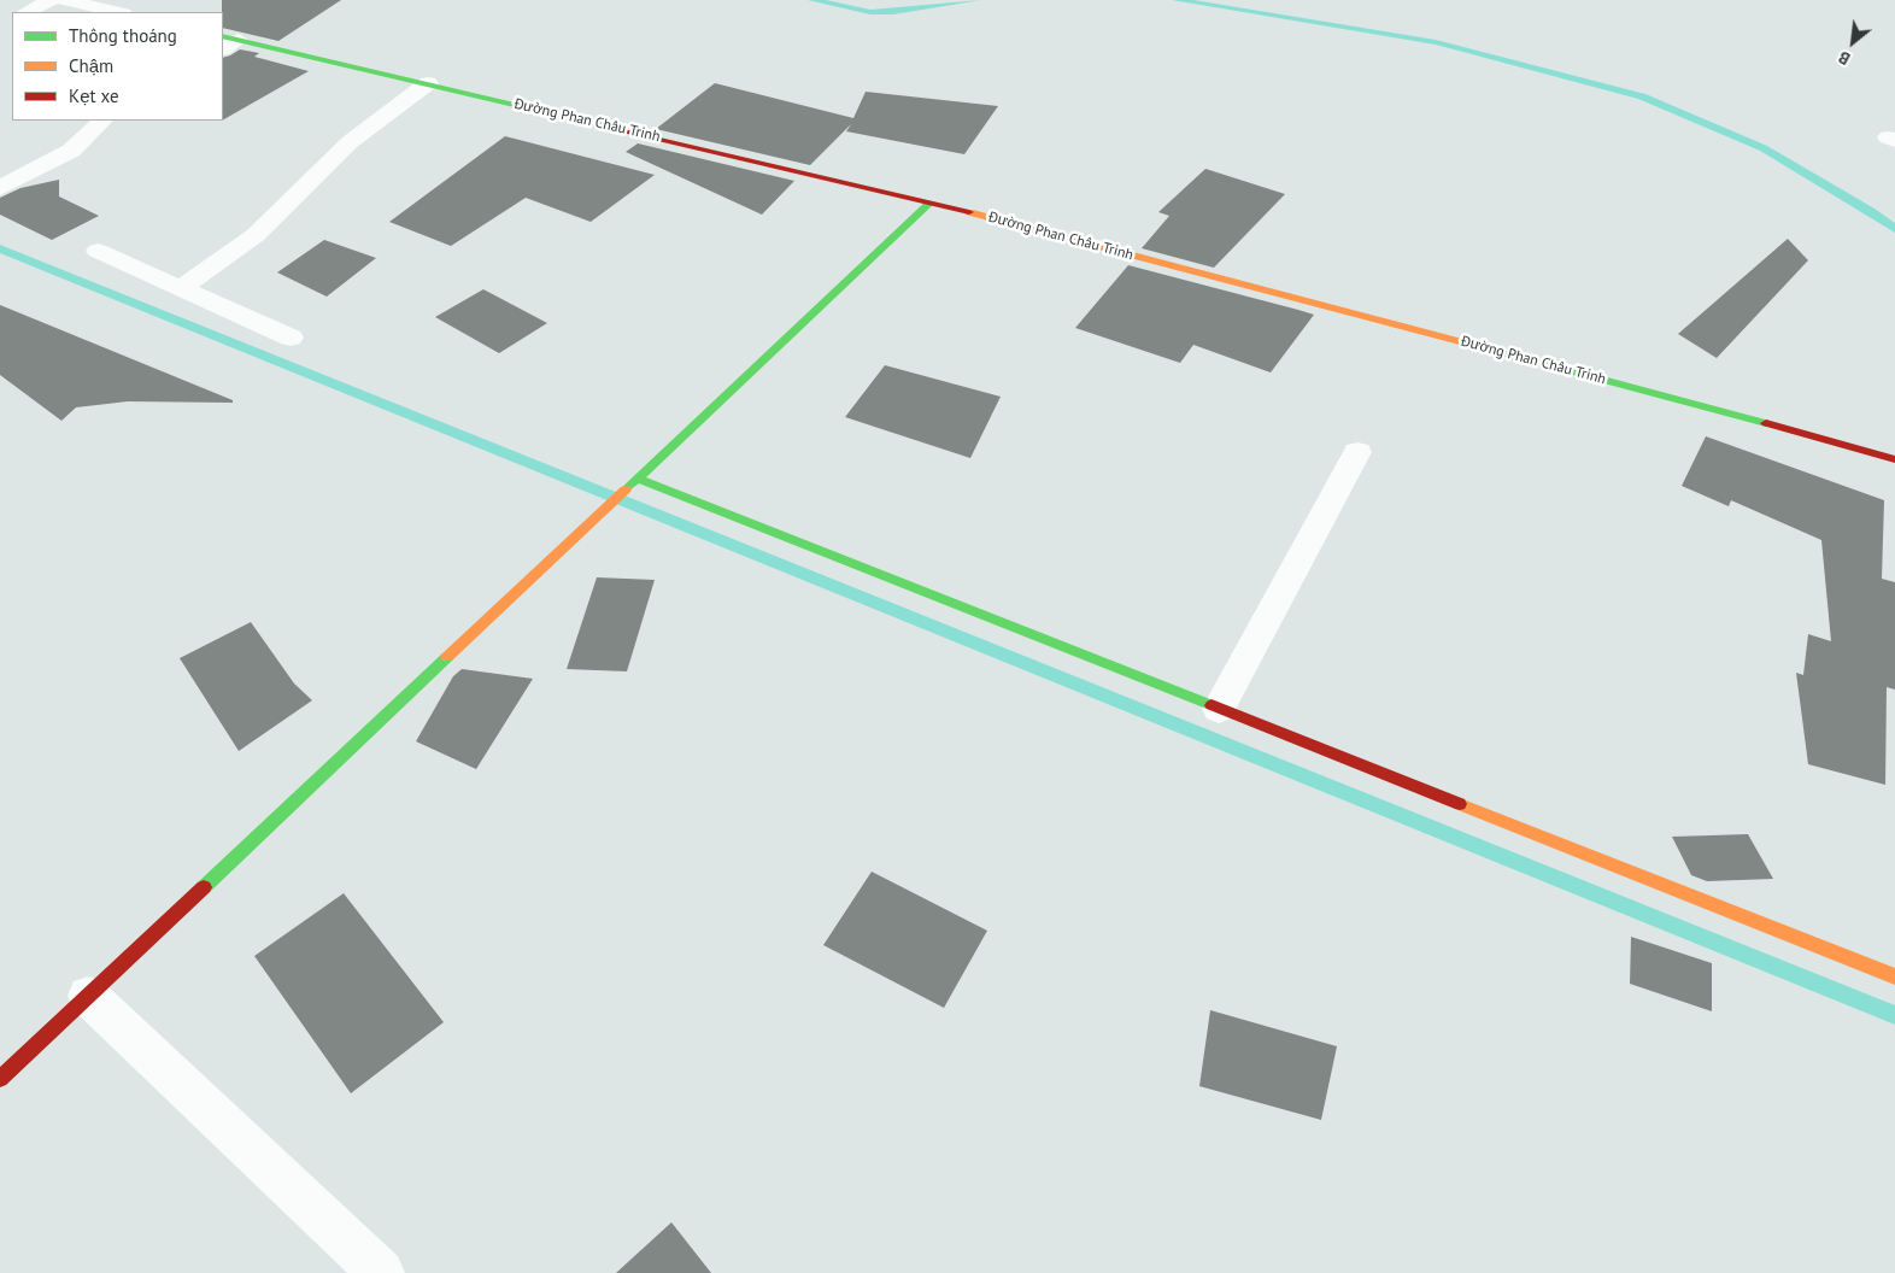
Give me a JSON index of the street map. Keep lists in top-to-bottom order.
{
  "streets": {
    "street": ["Đường Phan Châu Trinh"]
  },
  "legend": ["Thông thoáng", "Chậm", "Kẹt xe"],
  "north": "bottom left"
}
